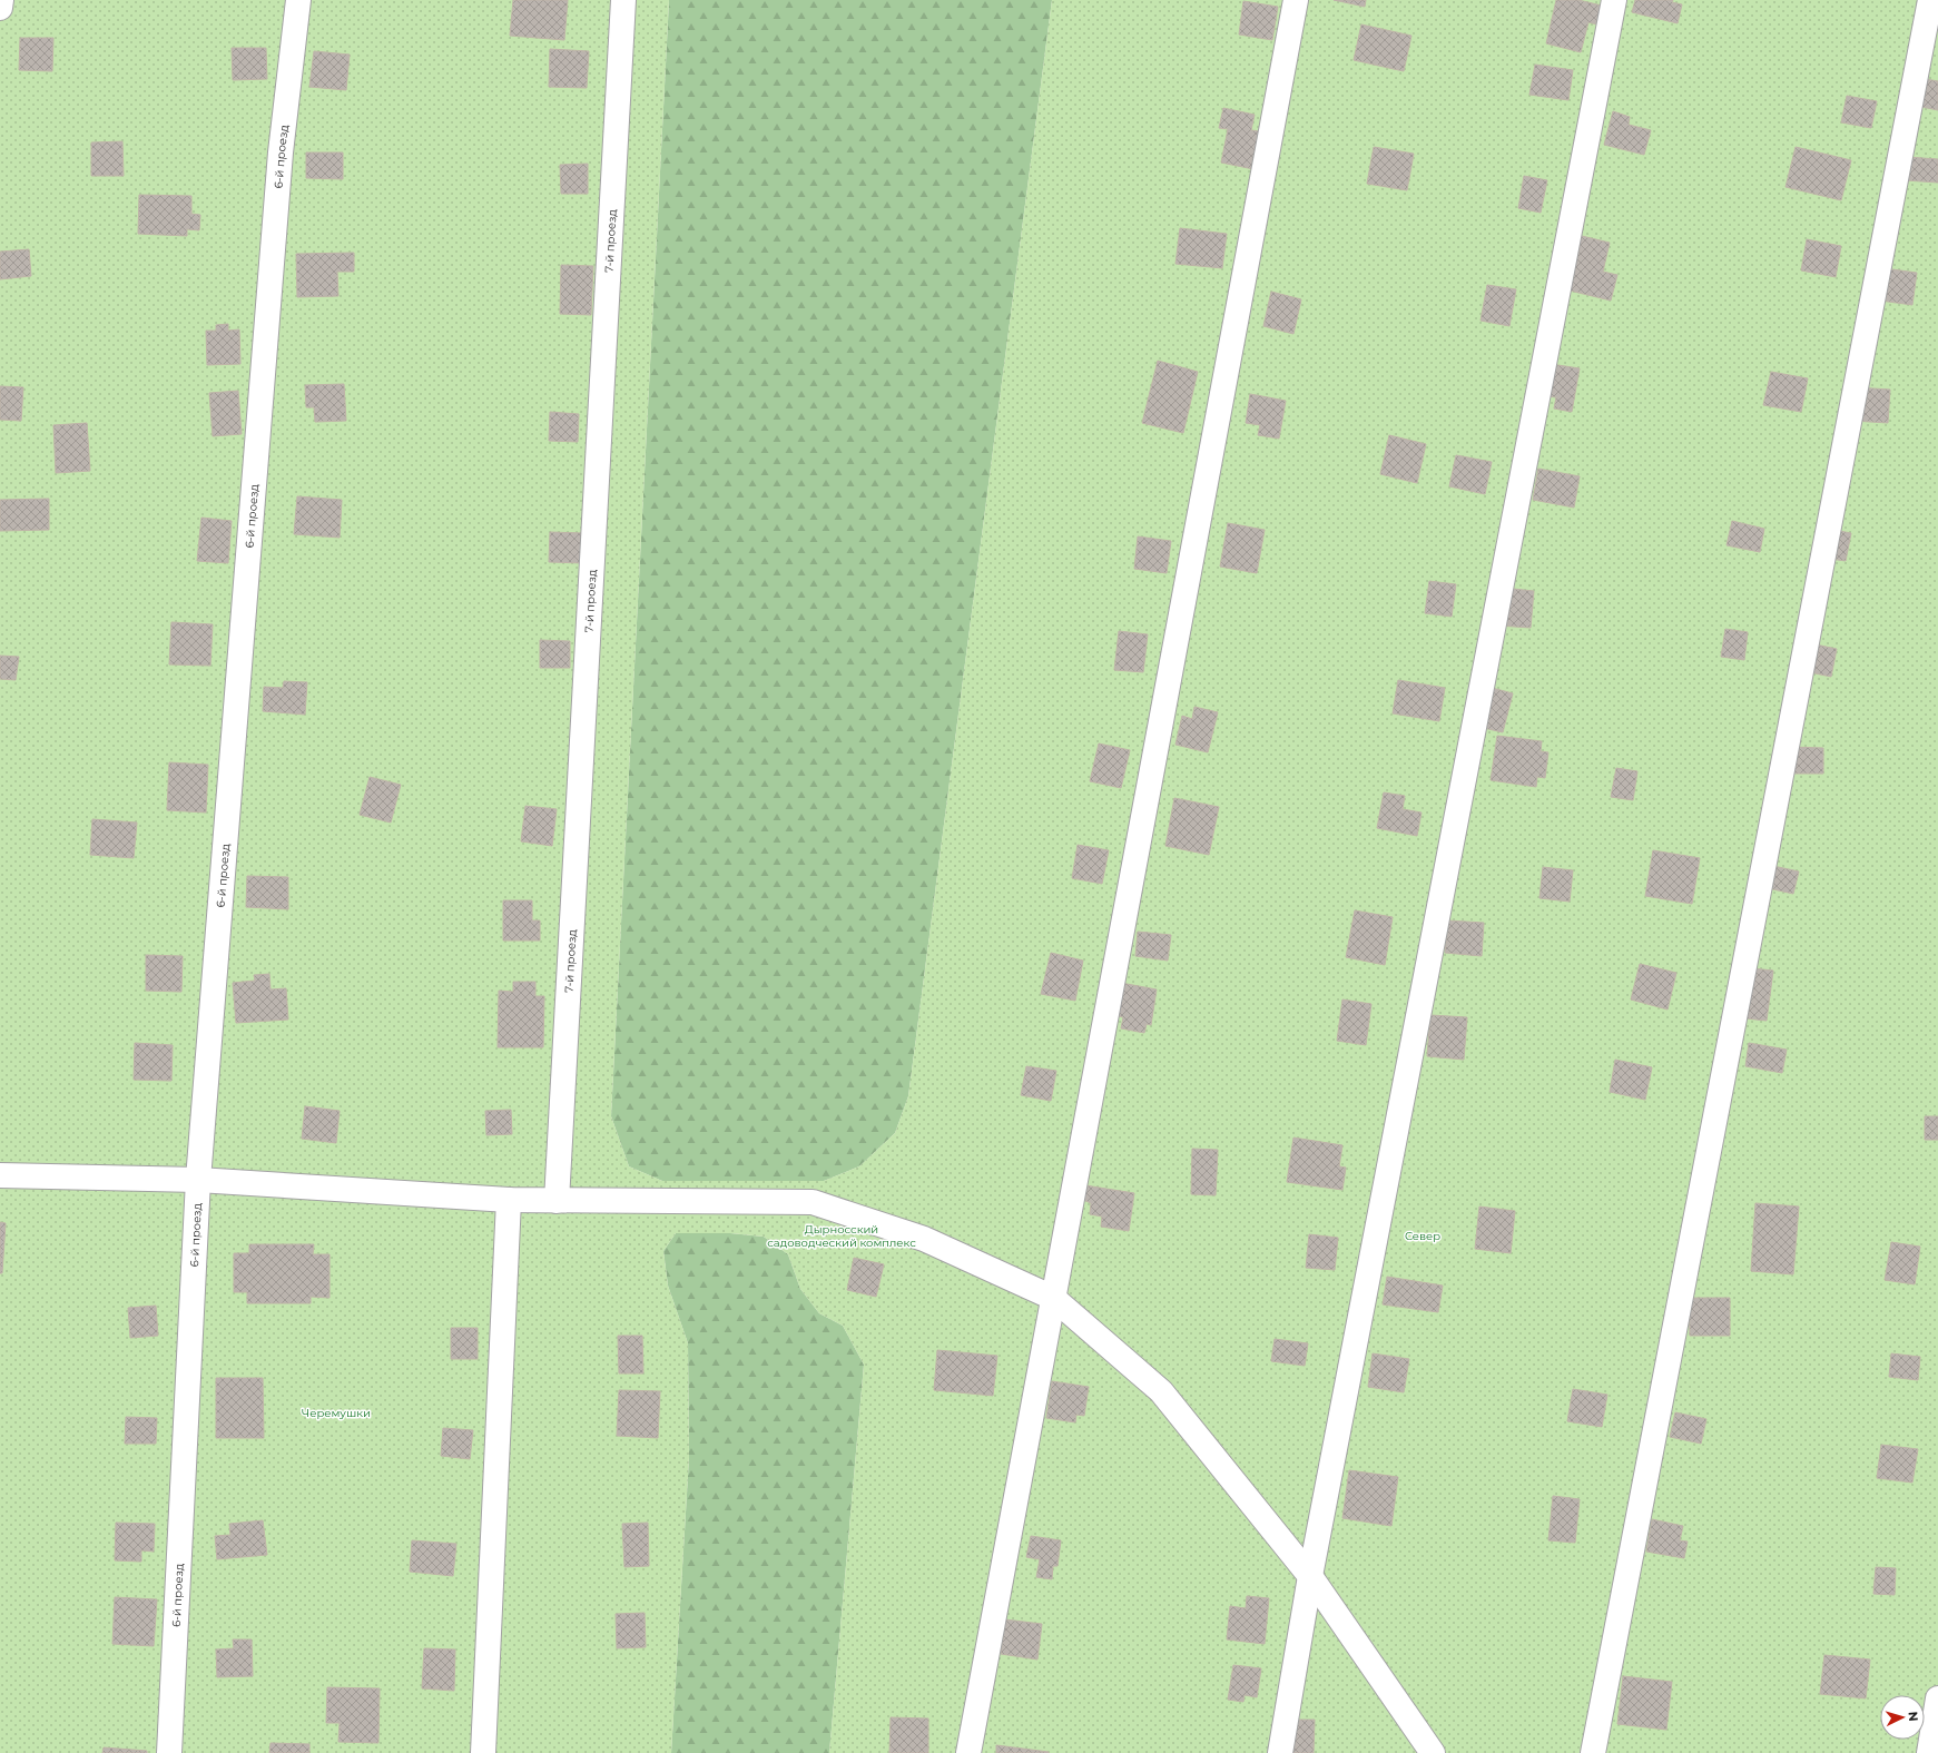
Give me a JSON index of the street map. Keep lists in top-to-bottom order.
{
  "streets": {
    "street": ["6-й проезд", "7-й проезд"]
  },
  "parks": ["Дырносский садоводческий комплекс", "Север", "Черемушки"],
  "north": "right"
}
